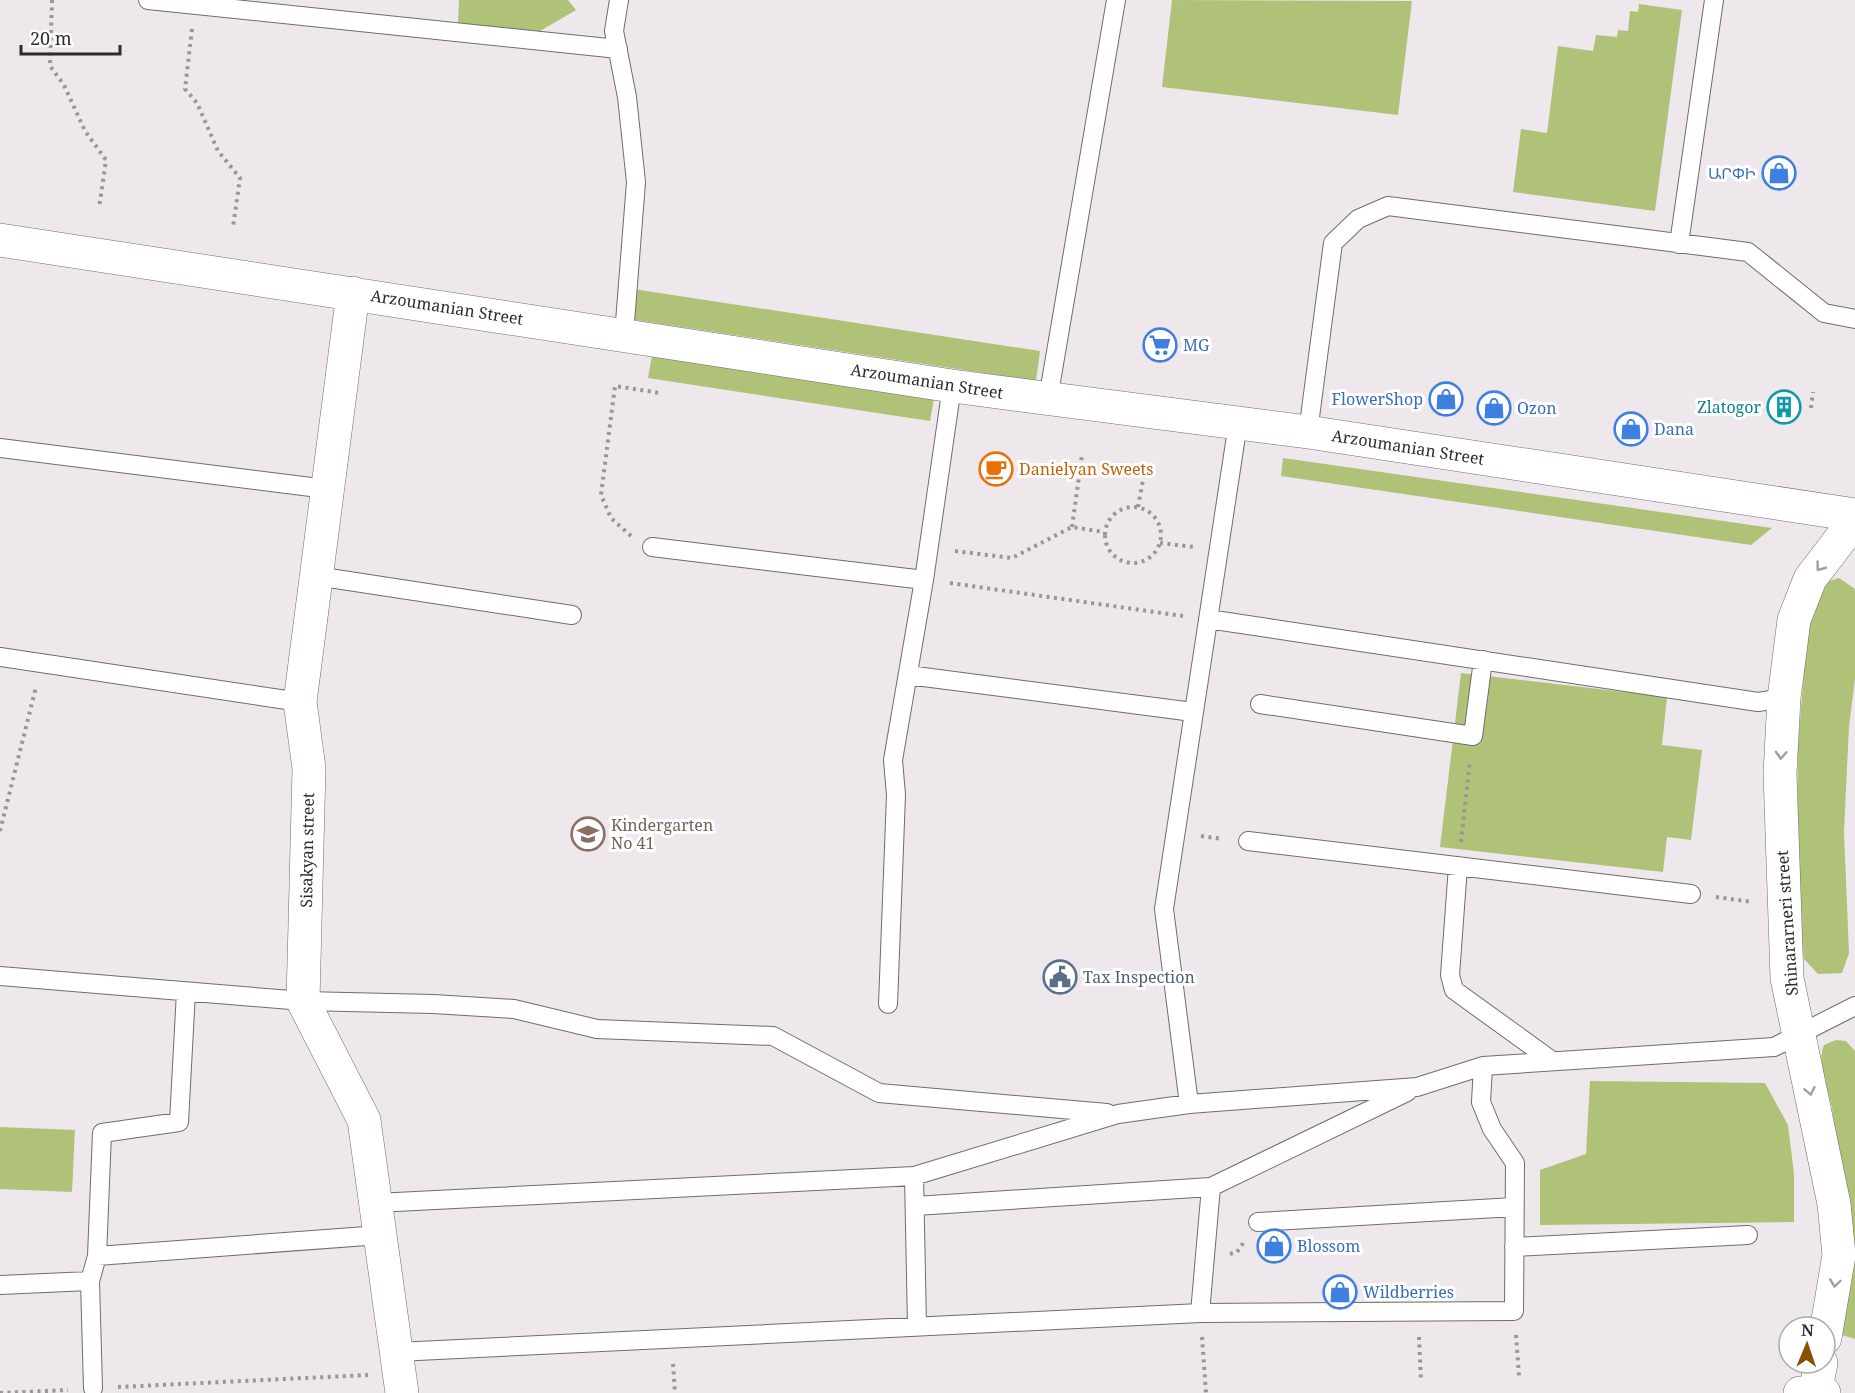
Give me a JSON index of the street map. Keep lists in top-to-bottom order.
{
  "streets": {
    "main road": ["Arzoumanian Street", "Sisakyan street", "Shinararneri street"]
  },
  "crossings": [
    ["Arzoumanian Street", "Sisakyan street"]
  ],
  "one_way": ["Shinararneri street"],
  "places": {
    "shop": [
      "ԱՐՓԻ",
      "FlowerShop",
      "Ozon",
      "Dana",
      "Blossom",
      "Wildberries"
    ],
    "supermarket": ["MG"],
    "building": ["Zlatogor"],
    "cafe": ["Danielyan Sweets"],
    "school or university": ["Kindergarten No 41"],
    "public building": ["Tax Inspection"]
  },
  "scale_bar": "20 m",
  "north": "top"
}
